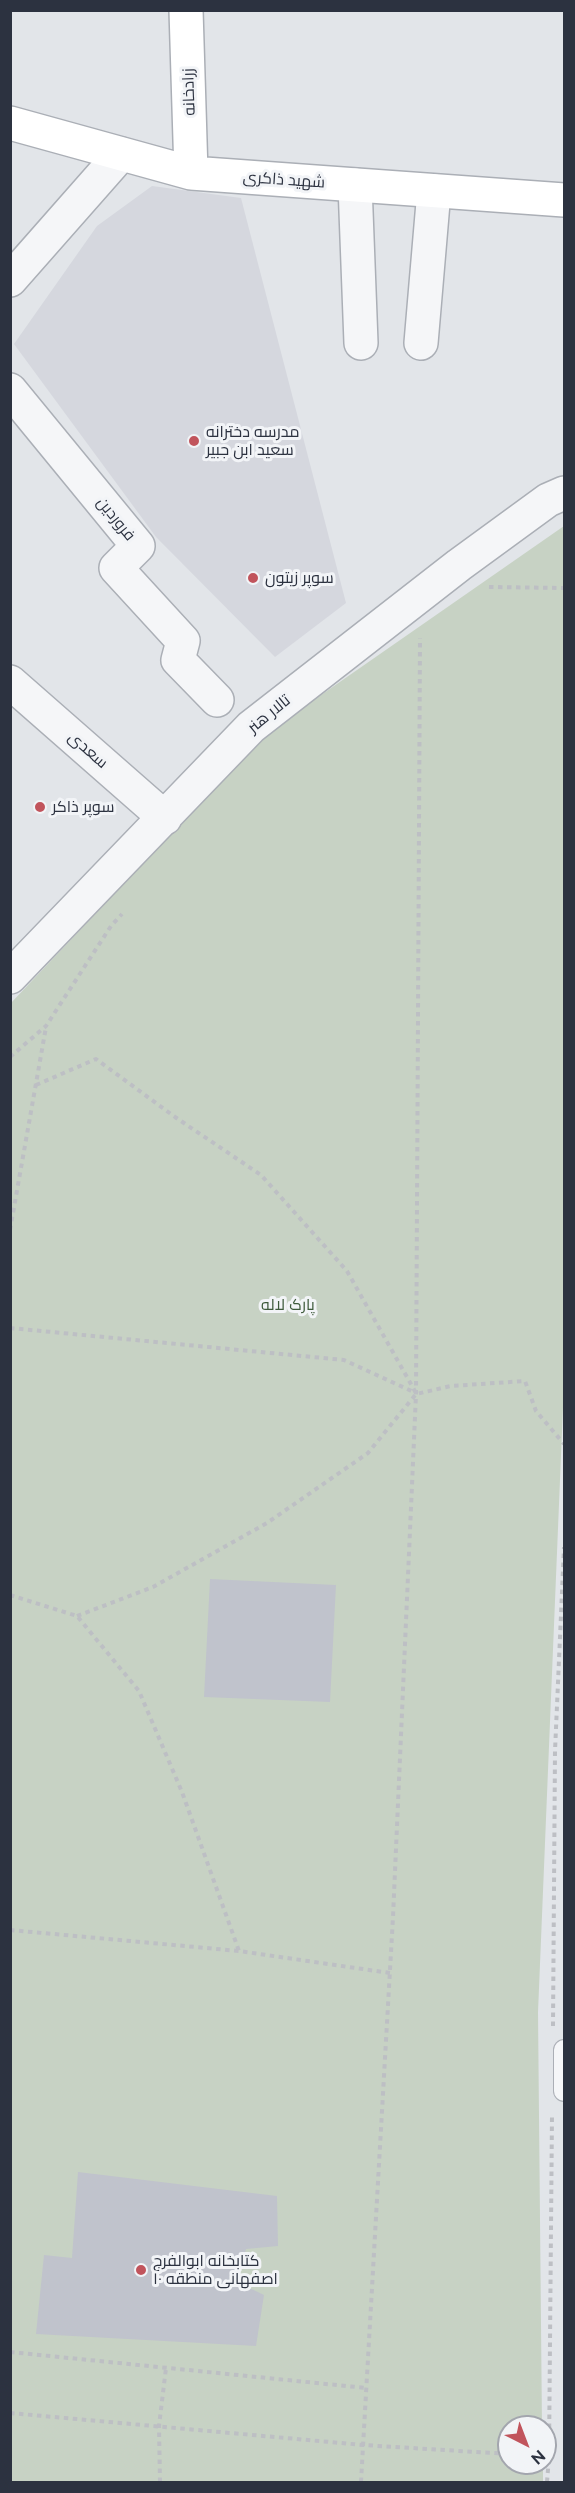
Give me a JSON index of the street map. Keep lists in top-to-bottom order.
{
  "streets": {
    "street": [
      "زرادخانه",
      "شهید ذاکری",
      "فروردین",
      "تالار هنر",
      "سعدی"
    ]
  },
  "crossings": [
    ["زرادخانه", "شهید ذاکری"],
    ["تالار هنر", "سعدی"]
  ],
  "parks": ["پارک لاله"],
  "places": [
    "مدرسه دخترانه سعید ابن جبیر",
    "سوپر زیتون",
    "سوپر ذاکر",
    "کتابخانه ابوالفرج اصفهانی منطقه ۱۰"
  ],
  "north": "bottom right"
}
